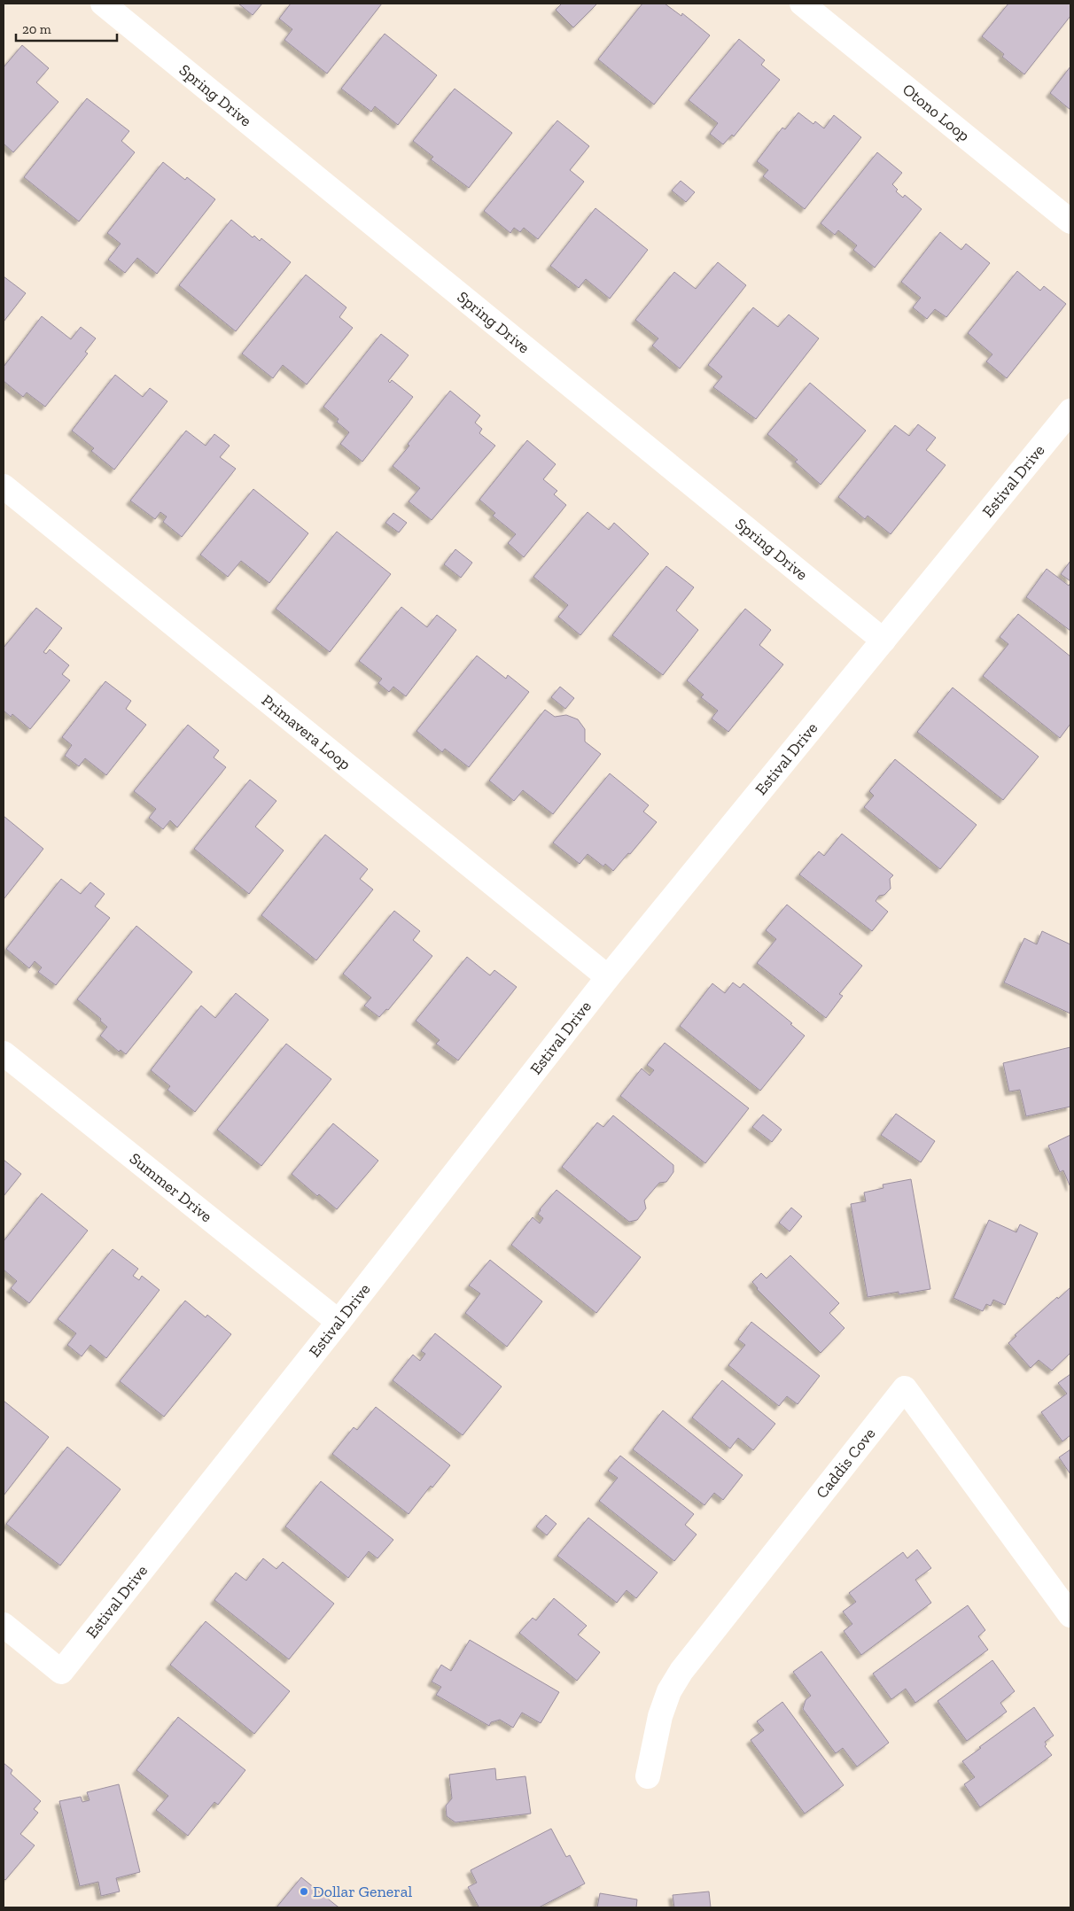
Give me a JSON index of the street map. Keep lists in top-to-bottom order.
{
  "streets": {
    "street": [
      "Spring Drive",
      "Otono Loop",
      "Estival Drive",
      "Primavera Loop",
      "Summer Drive",
      "Caddis Cove"
    ]
  },
  "crossings": [
    ["Spring Drive", "Estival Drive"],
    ["Estival Drive", "Primavera Loop"],
    ["Estival Drive", "Summer Drive"]
  ],
  "places": ["Dollar General"],
  "scale_bar": "20 m"
}
